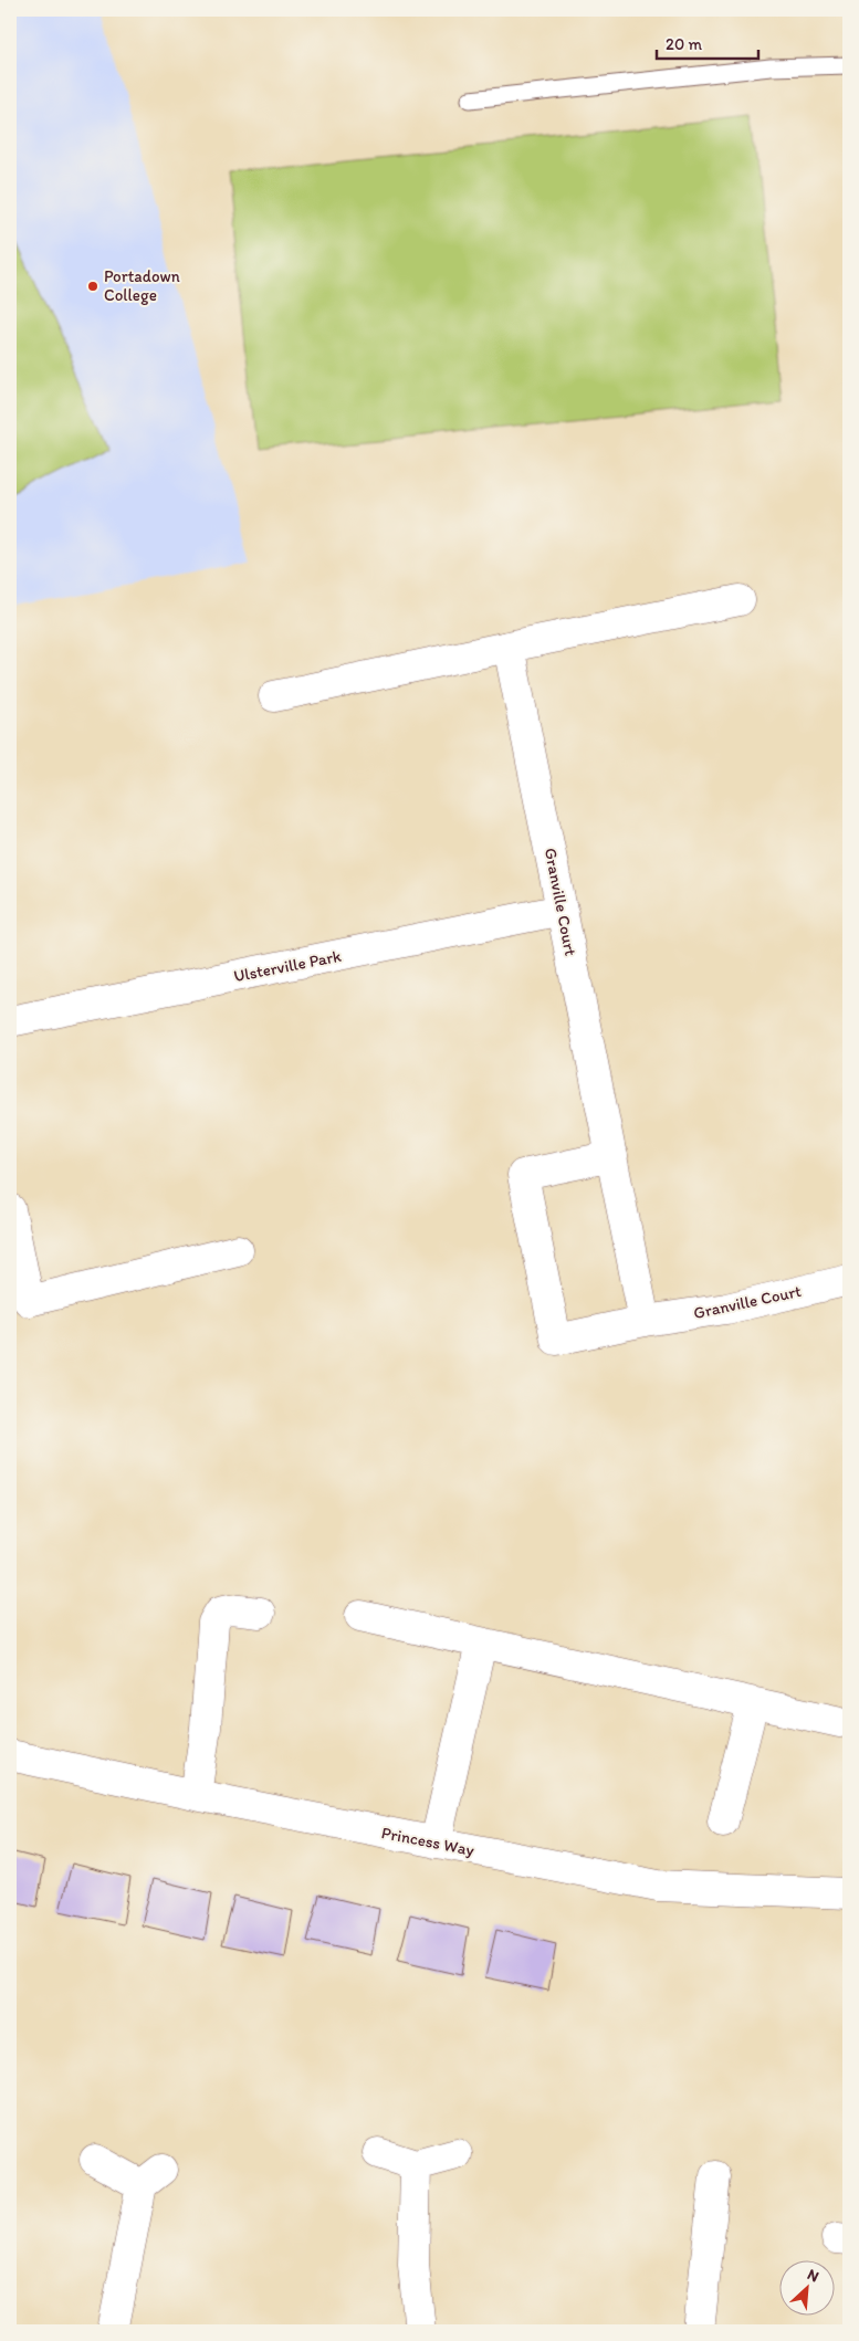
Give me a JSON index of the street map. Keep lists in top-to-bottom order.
{
  "streets": {
    "street": ["Granville Court", "Ulsterville Park", "Princess Way"]
  },
  "crossings": [
    ["Granville Court", "Ulsterville Park"]
  ],
  "places": ["Portadown College"],
  "scale_bar": "20 m",
  "north": "top right"
}
